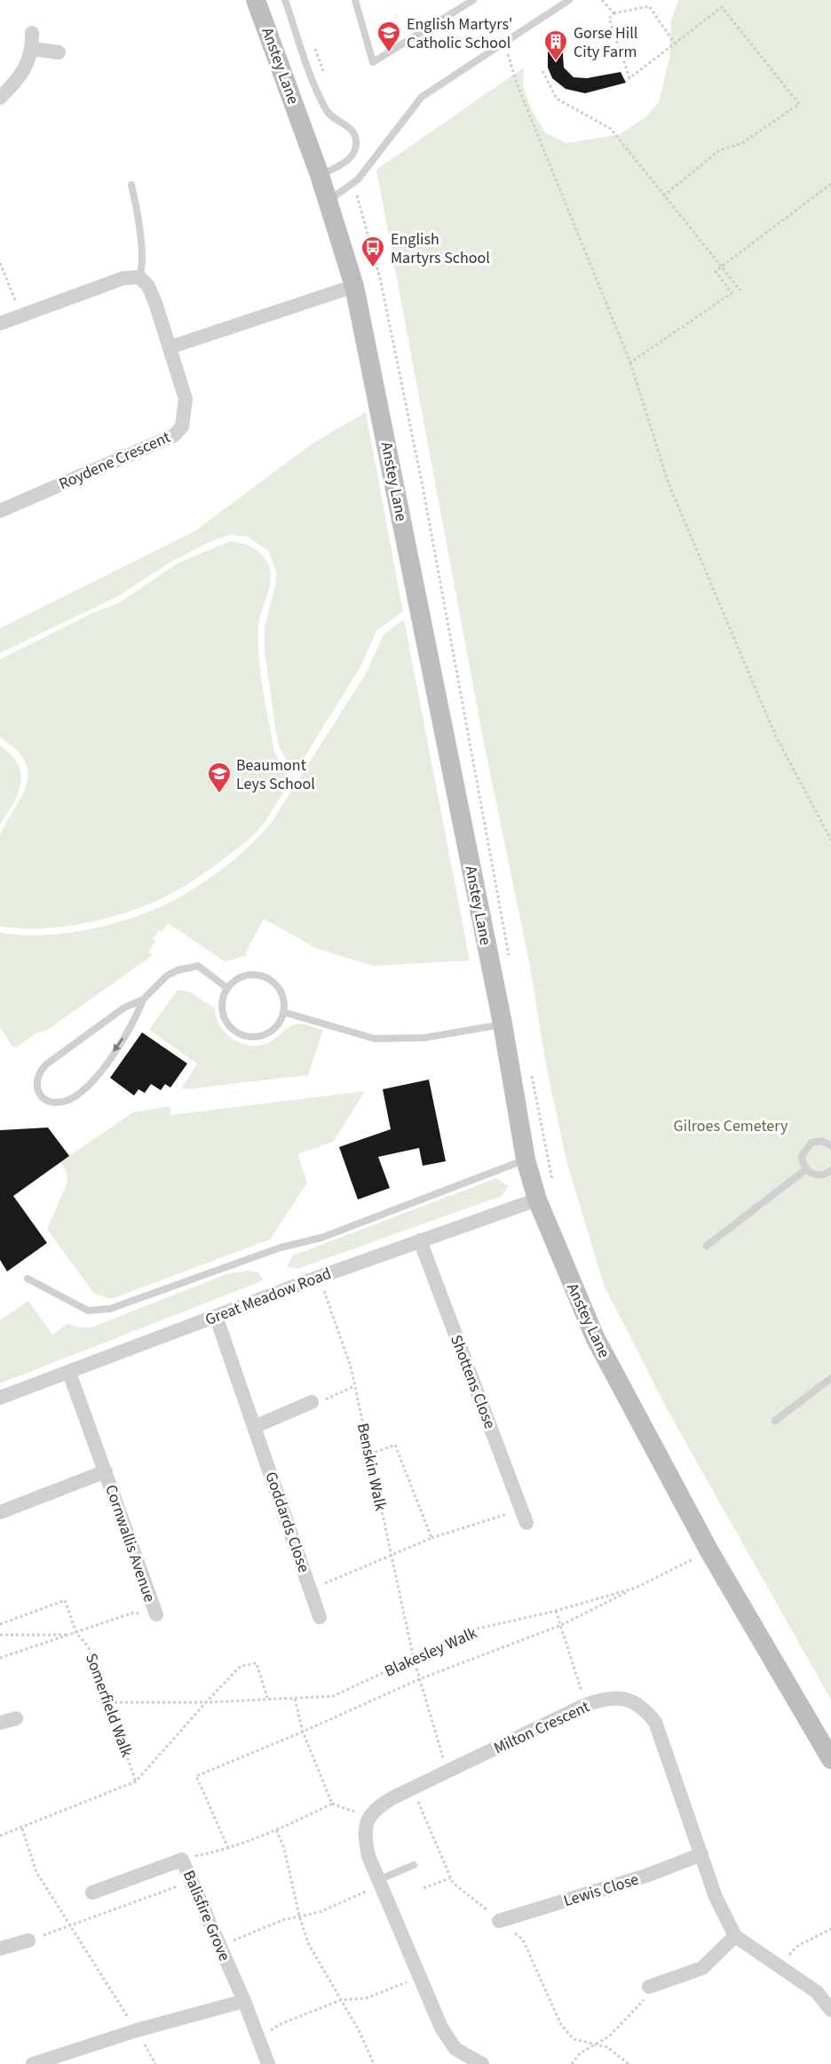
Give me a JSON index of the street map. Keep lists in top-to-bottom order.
{
  "streets": {
    "main road": ["Anstey Lane"],
    "street": [
      "Roydene Crescent",
      "Great Meadow Road",
      "Shottens Close",
      "Goddards Close",
      "Cornwallis Avenue",
      "Milton Crescent",
      "Lewis Close",
      "Balisfire Grove"
    ],
    "path": ["Benskin Walk", "Blakesley Walk", "Somerfield Walk"]
  },
  "crossings": [
    ["Anstey Lane", "Great Meadow Road"],
    ["Anstey Lane", "Blakesley Walk"],
    ["Great Meadow Road", "Shottens Close"],
    ["Great Meadow Road", "Benskin Walk"],
    ["Great Meadow Road", "Goddards Close"],
    ["Great Meadow Road", "Cornwallis Avenue"],
    ["Benskin Walk", "Blakesley Walk"],
    ["Benskin Walk", "Milton Crescent"],
    ["Blakesley Walk", "Somerfield Walk"],
    ["Milton Crescent", "Lewis Close"]
  ],
  "parks": ["Gilroes Cemetery"],
  "places": {
    "school or university": ["English Martyrs' Catholic School", "Beaumont Leys School"],
    "building": ["Gorse Hill City Farm"],
    "bus stop": ["English Martyrs School"]
  }
}
